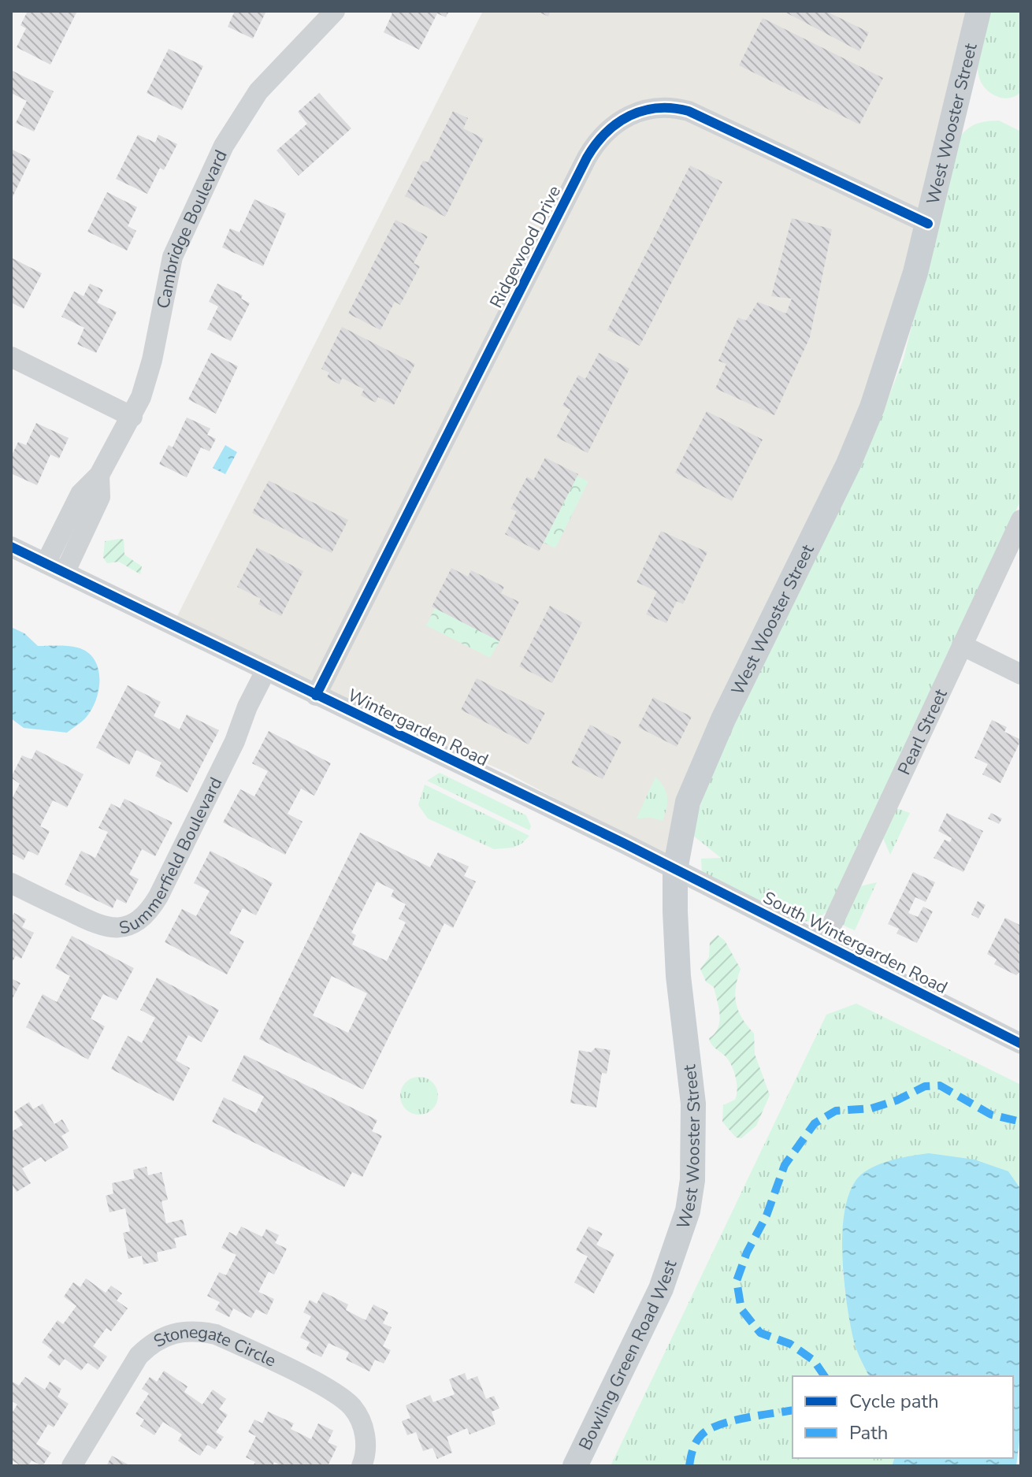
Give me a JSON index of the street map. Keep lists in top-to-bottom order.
{
  "streets": {
    "main road": ["West Wooster Street", "Bowling Green Road West"],
    "street": [
      "Cambridge Boulevard",
      "Ridgewood Drive",
      "Wintergarden Road",
      "Pearl Street",
      "Summerfield Boulevard",
      "South Wintergarden Road",
      "Stonegate Circle"
    ]
  },
  "crossings": [
    ["West Wooster Street", "Ridgewood Drive"],
    ["West Wooster Street", "Wintergarden Road"],
    ["West Wooster Street", "South Wintergarden Road"],
    ["West Wooster Street", "Bowling Green Road West"],
    ["Cambridge Boulevard", "Wintergarden Road"],
    ["Ridgewood Drive", "Wintergarden Road"],
    ["Wintergarden Road", "Summerfield Boulevard"],
    ["Wintergarden Road", "South Wintergarden Road"],
    ["Pearl Street", "South Wintergarden Road"]
  ],
  "legend": ["Cycle path", "Path"]
}
